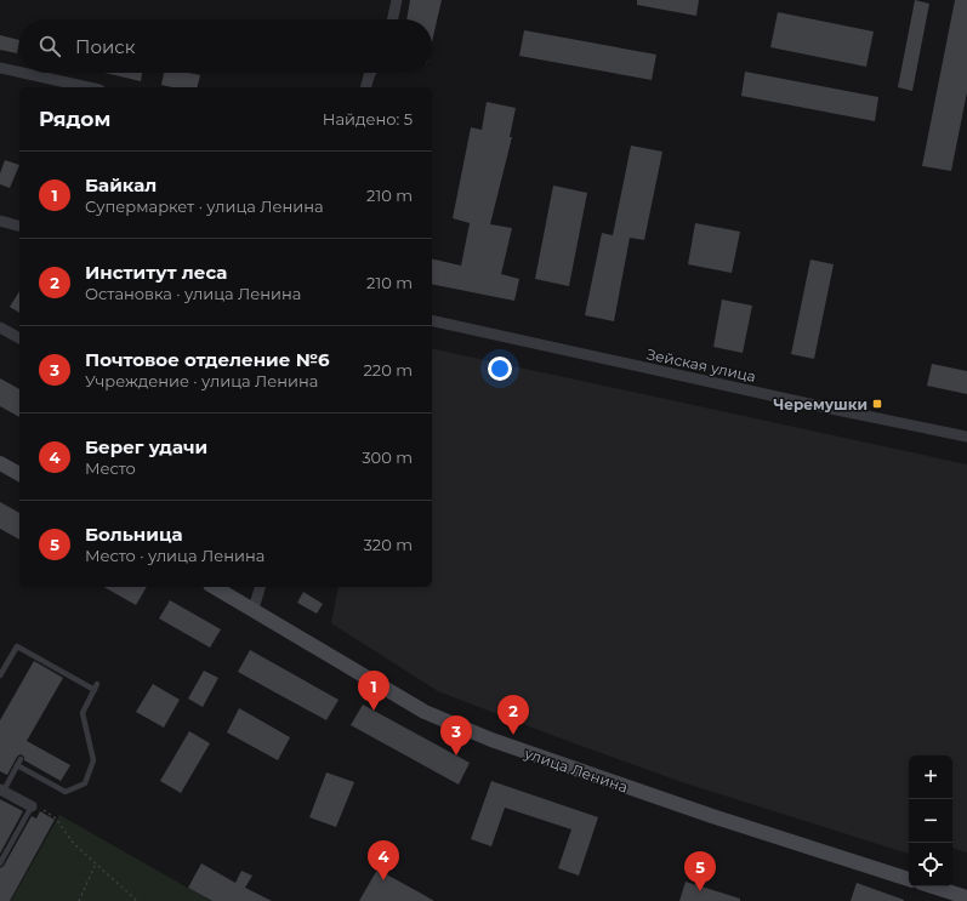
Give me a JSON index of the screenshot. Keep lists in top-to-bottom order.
{
  "streets": {
    "main road": ["улица Ленина"],
    "street": ["Зейская улица"]
  },
  "places": {
    "transit": ["Черемушки"]
  },
  "page": {
    "search": "Поиск",
    "heading": ["Рядом", "Найдено: 5"],
    "list": [
      {
        "mark": "1",
        "name": "Байкал",
        "note": "Супермаркет · улица Ленина",
        "value": "210 m"
      },
      {
        "mark": "2",
        "name": "Институт леса",
        "note": "Остановка · улица Ленина",
        "value": "210 m"
      },
      {
        "mark": "3",
        "name": "Почтовое отделение №6",
        "note": "Учреждение · улица Ленина",
        "value": "220 m"
      },
      {
        "mark": "4",
        "name": "Берег удачи",
        "note": "Место",
        "value": "300 m"
      },
      {
        "mark": "5",
        "name": "Больница",
        "note": "Место · улица Ленина",
        "value": "320 m"
      }
    ],
    "pins": [
      "1",
      "2",
      "3",
      "4",
      "5"
    ],
    "map_buttons": ["+", "−"]
  }
}
